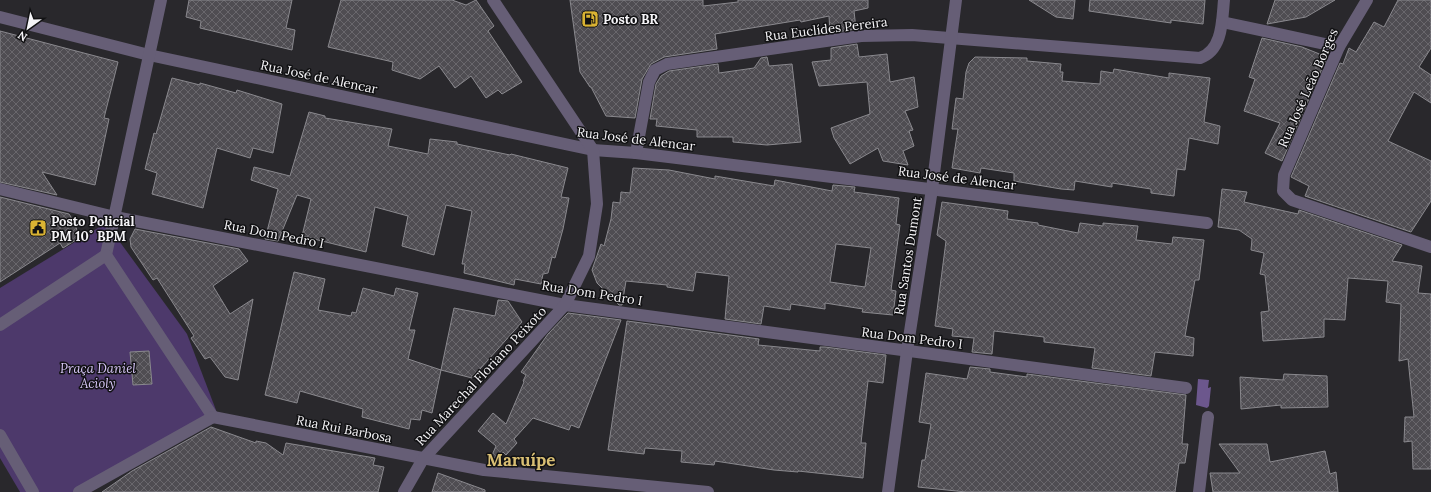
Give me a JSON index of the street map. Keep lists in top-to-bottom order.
{
  "streets": {
    "street": [
      "Rua Euclídes Pereira",
      "Rua José de Alencar",
      "Rua José Leão Borges",
      "Rua Dom Pedro I",
      "Rua Santos Dumont",
      "Rua Marechal Floriano Peixoto",
      "Rua Rui Barbosa"
    ]
  },
  "crossings": [
    ["Rua Euclídes Pereira", "Rua José de Alencar"],
    ["Rua Euclídes Pereira", "Rua Santos Dumont"],
    ["Rua José de Alencar", "Rua Santos Dumont"],
    ["Rua José de Alencar", "Rua Marechal Floriano Peixoto"],
    ["Rua Dom Pedro I", "Rua Santos Dumont"],
    ["Rua Dom Pedro I", "Rua Marechal Floriano Peixoto"],
    ["Rua Marechal Floriano Peixoto", "Rua Rui Barbosa"]
  ],
  "districts": ["Maruípe"],
  "parks": ["Praça Daniel Acioly"],
  "places": {
    "fuel station": ["Posto BR"],
    "public building": ["Posto Policial PM 10˚ BPM"]
  },
  "north": "bottom left"
}
